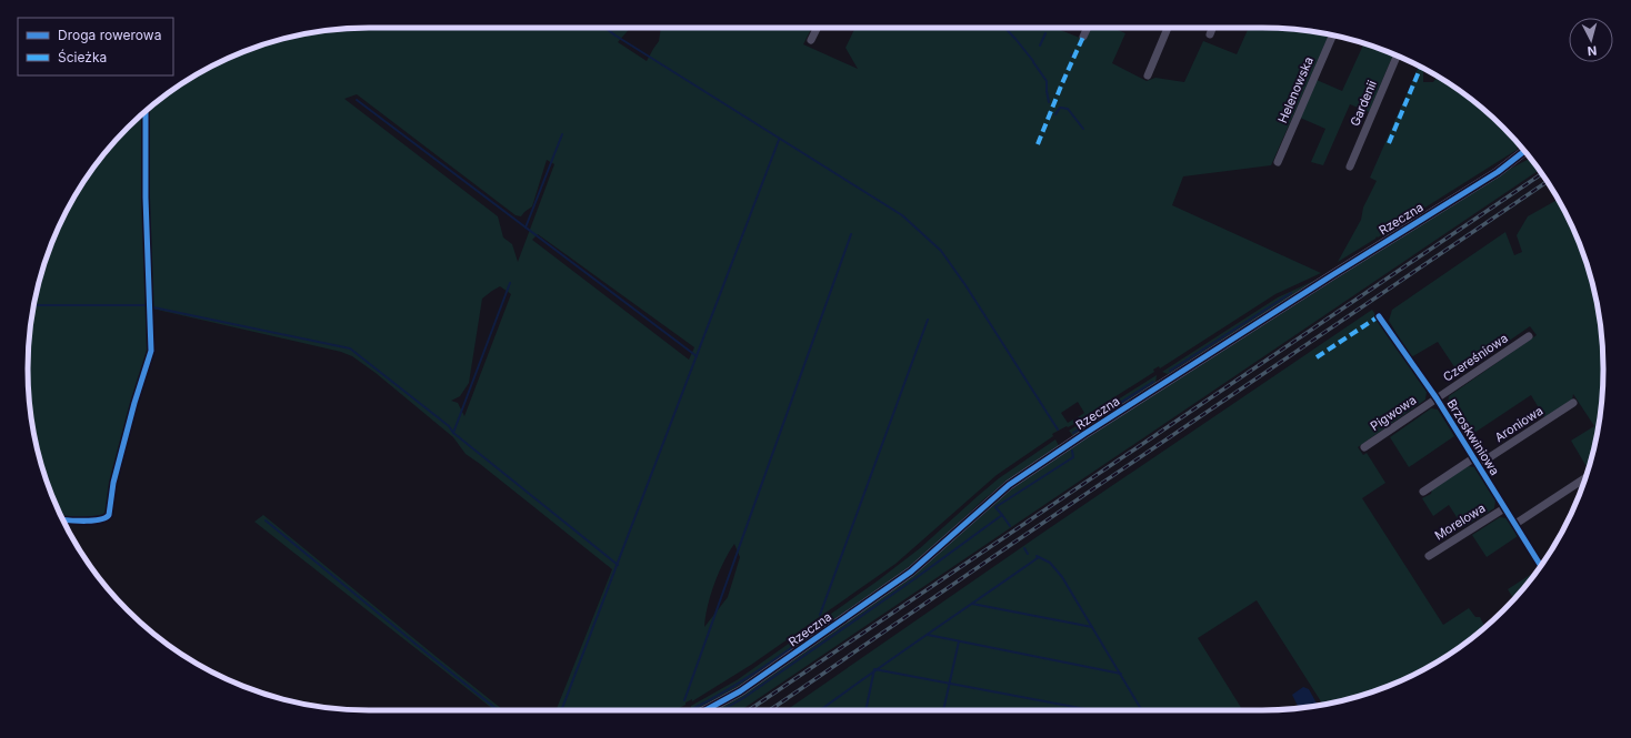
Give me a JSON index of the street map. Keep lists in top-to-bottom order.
{
  "streets": {
    "street": [
      "Helenowska",
      "Gardenii",
      "Rzeczna",
      "Czereśniowa",
      "Pigwowa",
      "Aroniowa",
      "Brzoskwiniowa",
      "Morelowa"
    ]
  },
  "crossings": [
    ["Czereśniowa", "Pigwowa"],
    ["Czereśniowa", "Brzoskwiniowa"],
    ["Pigwowa", "Brzoskwiniowa"],
    ["Aroniowa", "Brzoskwiniowa"],
    ["Brzoskwiniowa", "Morelowa"]
  ],
  "legend": ["Droga rowerowa", "Ścieżka"],
  "north": "bottom"
}
